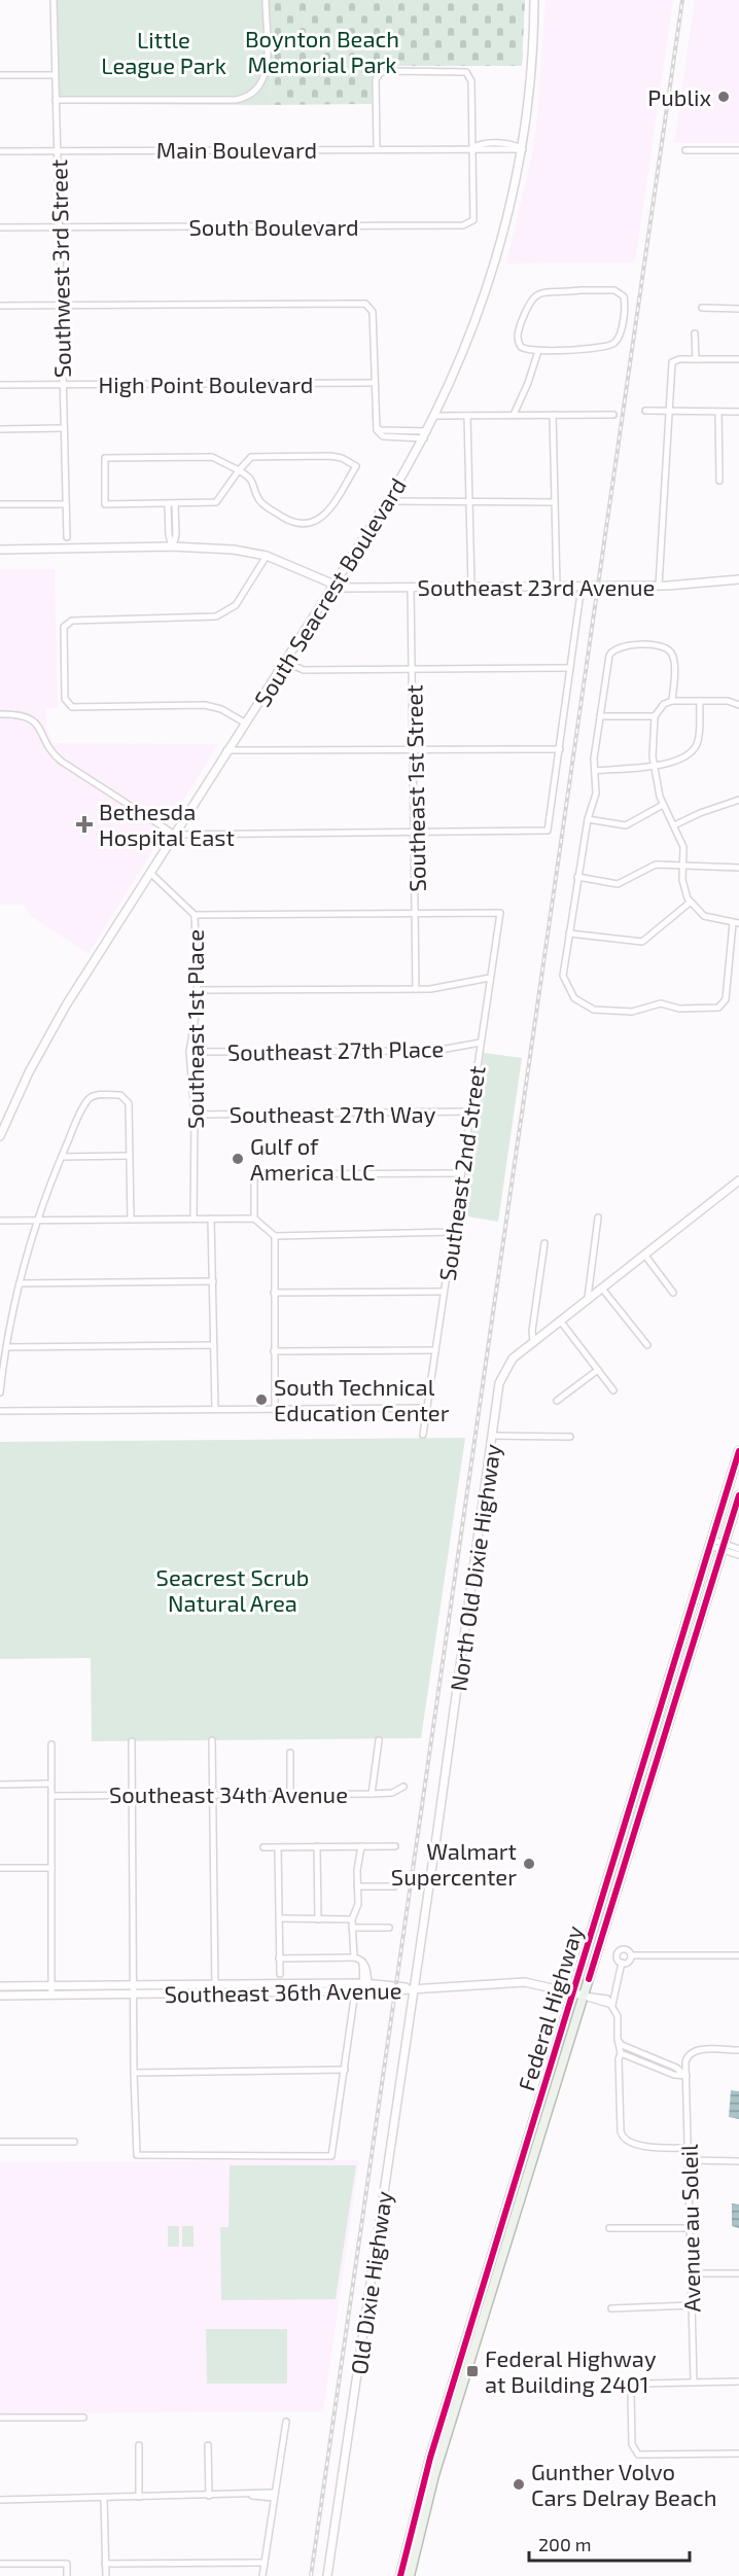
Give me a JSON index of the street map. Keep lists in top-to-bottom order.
{
  "streets": {
    "main road": ["Federal Highway"],
    "street": [
      "Main Boulevard",
      "South Boulevard",
      "Southwest 3rd Street",
      "High Point Boulevard",
      "Southeast 23rd Avenue",
      "South Seacrest Boulevard",
      "Southeast 1st Street",
      "Southeast 1st Place",
      "Southeast 27th Place",
      "Southeast 27th Way",
      "Southeast 2nd Street",
      "North Old Dixie Highway",
      "Southeast 34th Avenue",
      "Southeast 36th Avenue",
      "Avenue au Soleil",
      "Old Dixie Highway"
    ]
  },
  "crossings": [
    ["Main Boulevard", "South Boulevard"],
    ["Main Boulevard", "Southwest 3rd Street"],
    ["Main Boulevard", "South Seacrest Boulevard"],
    ["South Boulevard", "Southwest 3rd Street"],
    ["Southwest 3rd Street", "High Point Boulevard"],
    ["Southeast 23rd Avenue", "South Seacrest Boulevard"],
    ["Southeast 23rd Avenue", "Southeast 1st Street"],
    ["Southeast 1st Street", "Southeast 2nd Street"],
    ["Southeast 1st Place", "Southeast 27th Place"],
    ["Southeast 1st Place", "Southeast 27th Way"],
    ["Southeast 27th Place", "Southeast 2nd Street"],
    ["Southeast 27th Way", "Southeast 2nd Street"],
    ["North Old Dixie Highway", "Southeast 36th Avenue"],
    ["North Old Dixie Highway", "Old Dixie Highway"],
    ["Southeast 36th Avenue", "Federal Highway"],
    ["Southeast 36th Avenue", "Old Dixie Highway"]
  ],
  "parks": ["Boynton Beach Memorial Park", "Little League Park", "Seacrest Scrub Natural Area"],
  "places": {
    "other": [
      "Publix",
      "Gulf of America LLC",
      "South Technical Education Center",
      "Walmart Supercenter",
      "Gunther Volvo Cars Delray Beach"
    ],
    "health": ["Bethesda Hospital East"],
    "transit": ["Federal Highway at Building 2401"]
  },
  "scale_bar": "200 m"
}
